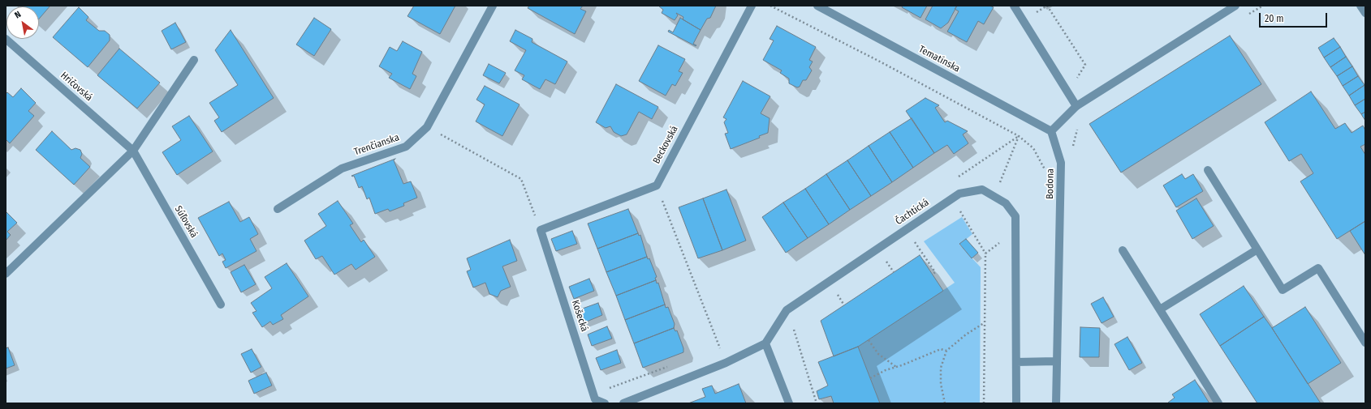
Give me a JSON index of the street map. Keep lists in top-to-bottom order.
{
  "streets": {
    "street": [
      "Tematínska",
      "Hričovská",
      "Trenčianska",
      "Beckovská",
      "Bodona",
      "Čachtická",
      "Súľovská",
      "Košecká"
    ]
  },
  "crossings": [
    ["Tematínska", "Bodona"],
    ["Hričovská", "Súľovská"]
  ],
  "scale_bar": "20 m",
  "north": "top left"
}
